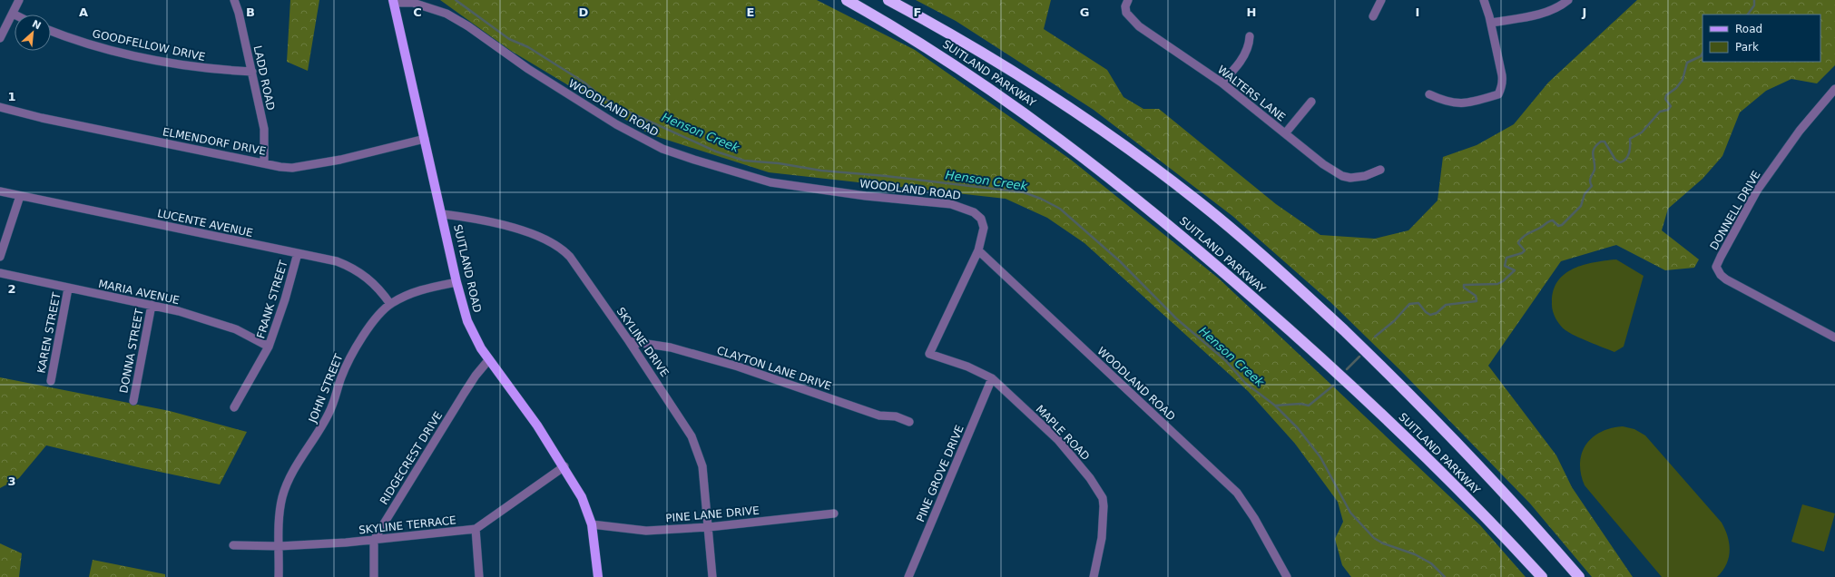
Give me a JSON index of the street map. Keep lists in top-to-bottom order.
{
  "streets": {
    "highway": ["SUITLAND PARKWAY"],
    "main road": ["SUITLAND ROAD"],
    "street": [
      "GOODFELLOW DRIVE",
      "LADD ROAD",
      "WALTERS LANE",
      "WOODLAND ROAD",
      "ELMENDORF DRIVE",
      "DONNELL DRIVE",
      "LUCENTE AVENUE",
      "MARIA AVENUE",
      "FRANK STREET",
      "KAREN STREET",
      "SKYLINE DRIVE",
      "DONNA STREET",
      "CLAYTON LANE DRIVE",
      "JOHN STREET",
      "MAPLE ROAD",
      "RIDGECREST DRIVE",
      "PINE GROVE DRIVE",
      "PINE LANE DRIVE",
      "SKYLINE TERRACE"
    ]
  },
  "crossings": [
    ["GOODFELLOW DRIVE", "LADD ROAD"],
    ["LADD ROAD", "ELMENDORF DRIVE"],
    ["WOODLAND ROAD", "SUITLAND ROAD"],
    ["WOODLAND ROAD", "MAPLE ROAD"],
    ["ELMENDORF DRIVE", "SUITLAND ROAD"],
    ["LUCENTE AVENUE", "FRANK STREET"],
    ["LUCENTE AVENUE", "JOHN STREET"],
    ["SUITLAND ROAD", "SKYLINE DRIVE"],
    ["SUITLAND ROAD", "JOHN STREET"],
    ["SUITLAND ROAD", "RIDGECREST DRIVE"],
    ["SUITLAND ROAD", "PINE LANE DRIVE"],
    ["SUITLAND ROAD", "SKYLINE TERRACE"],
    ["MARIA AVENUE", "FRANK STREET"],
    ["MARIA AVENUE", "KAREN STREET"],
    ["MARIA AVENUE", "DONNA STREET"],
    ["SKYLINE DRIVE", "CLAYTON LANE DRIVE"],
    ["SKYLINE DRIVE", "PINE LANE DRIVE"],
    ["JOHN STREET", "SKYLINE TERRACE"],
    ["MAPLE ROAD", "PINE GROVE DRIVE"],
    ["RIDGECREST DRIVE", "SKYLINE TERRACE"]
  ],
  "water": ["Henson Creek"],
  "legend": ["Road", "Park"],
  "north": "top right",
  "grid": {
    "columns": [
      "A",
      "B",
      "C",
      "D",
      "E",
      "F",
      "G",
      "H",
      "I",
      "J"
    ],
    "rows": ["1", "2", "3"]
  }
}
